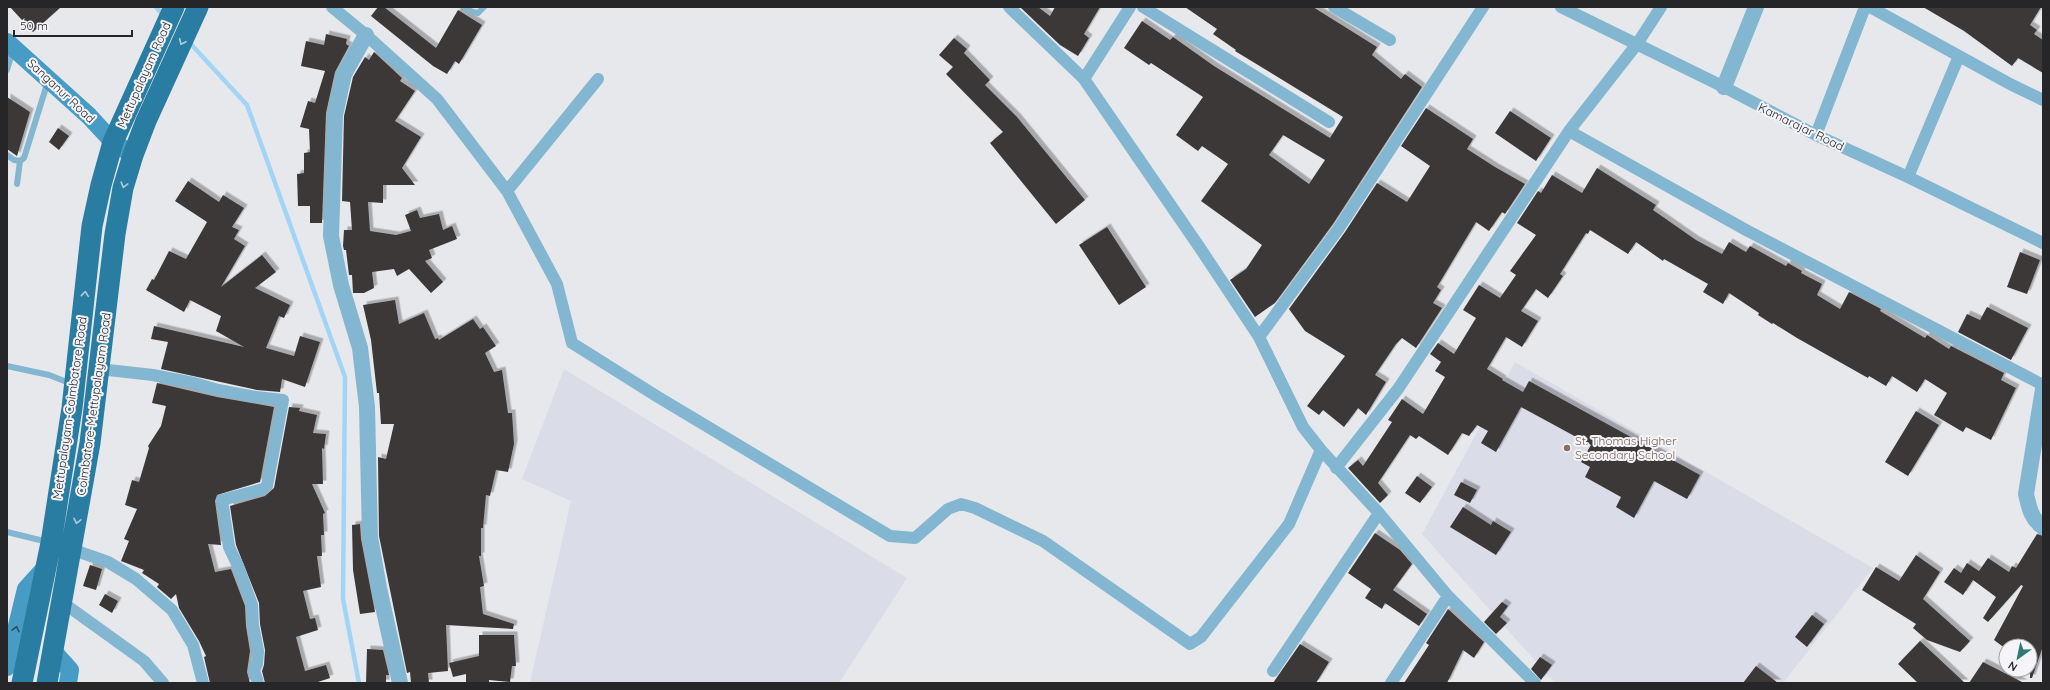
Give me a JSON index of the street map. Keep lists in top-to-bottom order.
{
  "streets": {
    "highway": ["Mettupalayam Road", "Coimbatore-Mettupalayam Road", "Mettupalayam-Coimbatore Road"],
    "main road": ["Sanganur Road"],
    "street": ["Kamarajar Road"]
  },
  "crossings": [
    ["Mettupalayam Road", "Sanganur Road"],
    ["Mettupalayam Road", "Coimbatore-Mettupalayam Road"],
    ["Mettupalayam Road", "Mettupalayam-Coimbatore Road"],
    ["Sanganur Road", "Coimbatore-Mettupalayam Road"],
    ["Sanganur Road", "Mettupalayam-Coimbatore Road"]
  ],
  "one_way": ["Coimbatore-Mettupalayam Road", "Mettupalayam-Coimbatore Road"],
  "places": ["St. Thomas Higher Secondary School"],
  "scale_bar": "50 m",
  "north": "bottom left"
}
